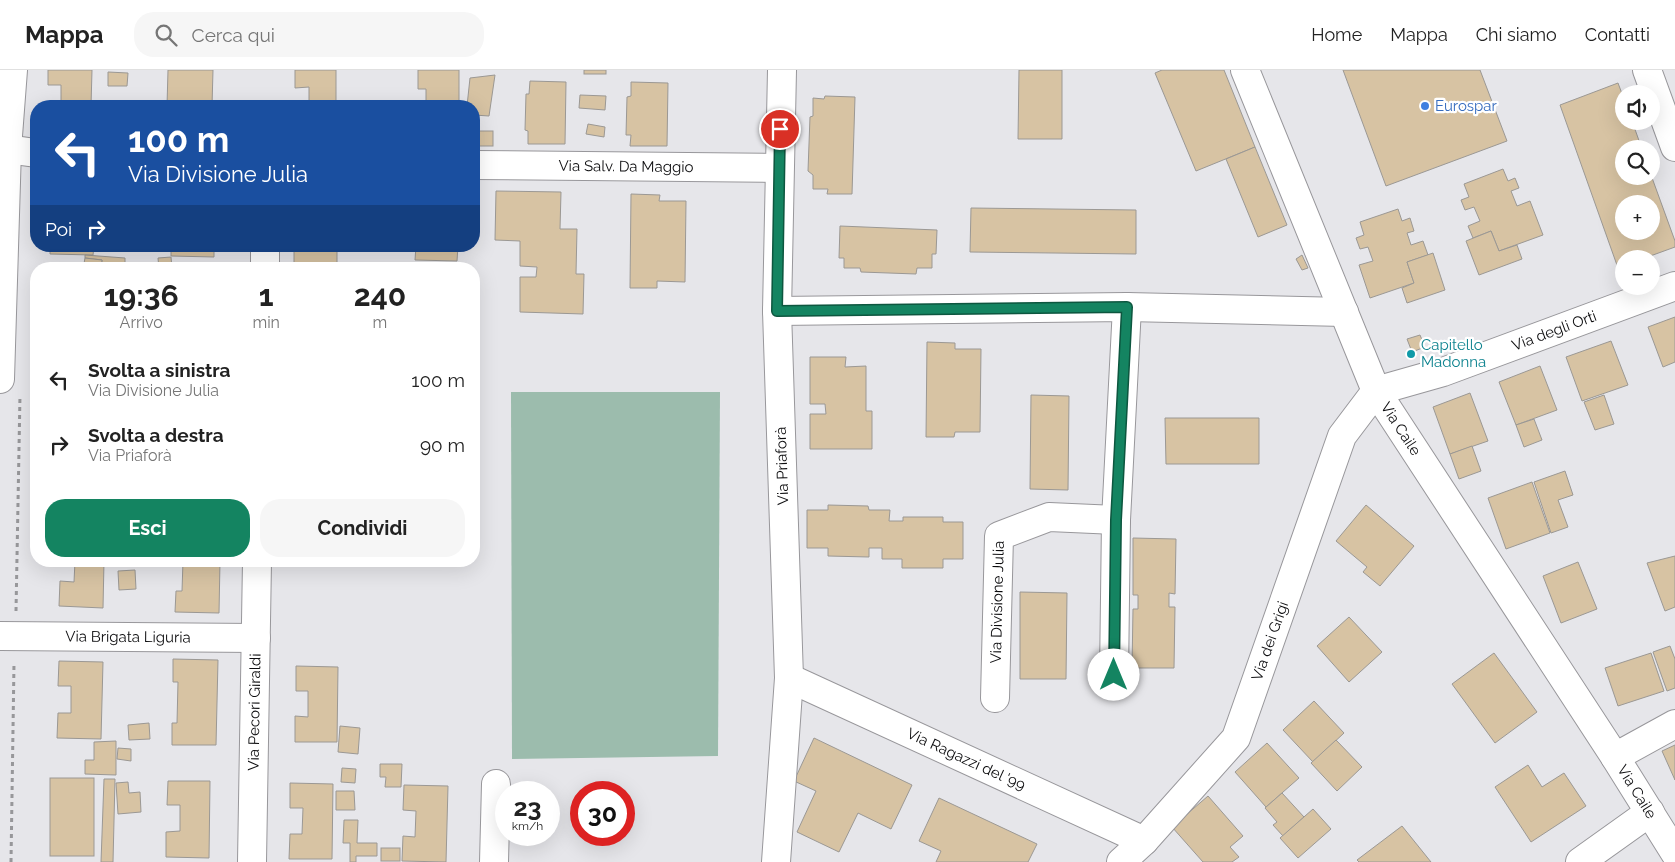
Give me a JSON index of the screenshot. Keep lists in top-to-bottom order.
{
  "streets": {
    "street": [
      "Via Salv. Da Maggio",
      "Via degli Orti",
      "Via Caile",
      "Via Priaforà",
      "Via Divisione Julia",
      "Via Brigata Liguria",
      "Via dei Grigi",
      "Via Pecori Giraldi",
      "Via Ragazzi del '99"
    ]
  },
  "crossings": [
    ["Via Salv. Da Maggio", "Via Priaforà"],
    ["Via degli Orti", "Via Caile"],
    ["Via degli Orti", "Via dei Grigi"],
    ["Via Caile", "Via dei Grigi"],
    ["Via Priaforà", "Via Ragazzi del '99"],
    ["Via Brigata Liguria", "Via Pecori Giraldi"],
    ["Via dei Grigi", "Via Ragazzi del '99"]
  ],
  "places": ["Eurospar", "Capitello Madonna"],
  "page": {
    "header": "Mappa",
    "search": "Cerca qui",
    "nav": [
      "Home",
      "Mappa",
      "Chi siamo",
      "Contatti"
    ],
    "map_buttons": ["+", "−"],
    "turn": ["100 m", "Via Divisione Julia"],
    "then": "Poi",
    "eta": [
      "19:36",
      "Arrivo",
      "1",
      "min",
      "240",
      "m"
    ],
    "list": [
      {
        "name": "Svolta a sinistra",
        "note": "Via Divisione Julia",
        "value": "100 m"
      },
      {
        "name": "Svolta a destra",
        "note": "Via Priaforà",
        "value": "90 m"
      }
    ],
    "buttons": ["Esci", "Condividi"],
    "speed": "23 km/h",
    "limit": "30"
  }
}
